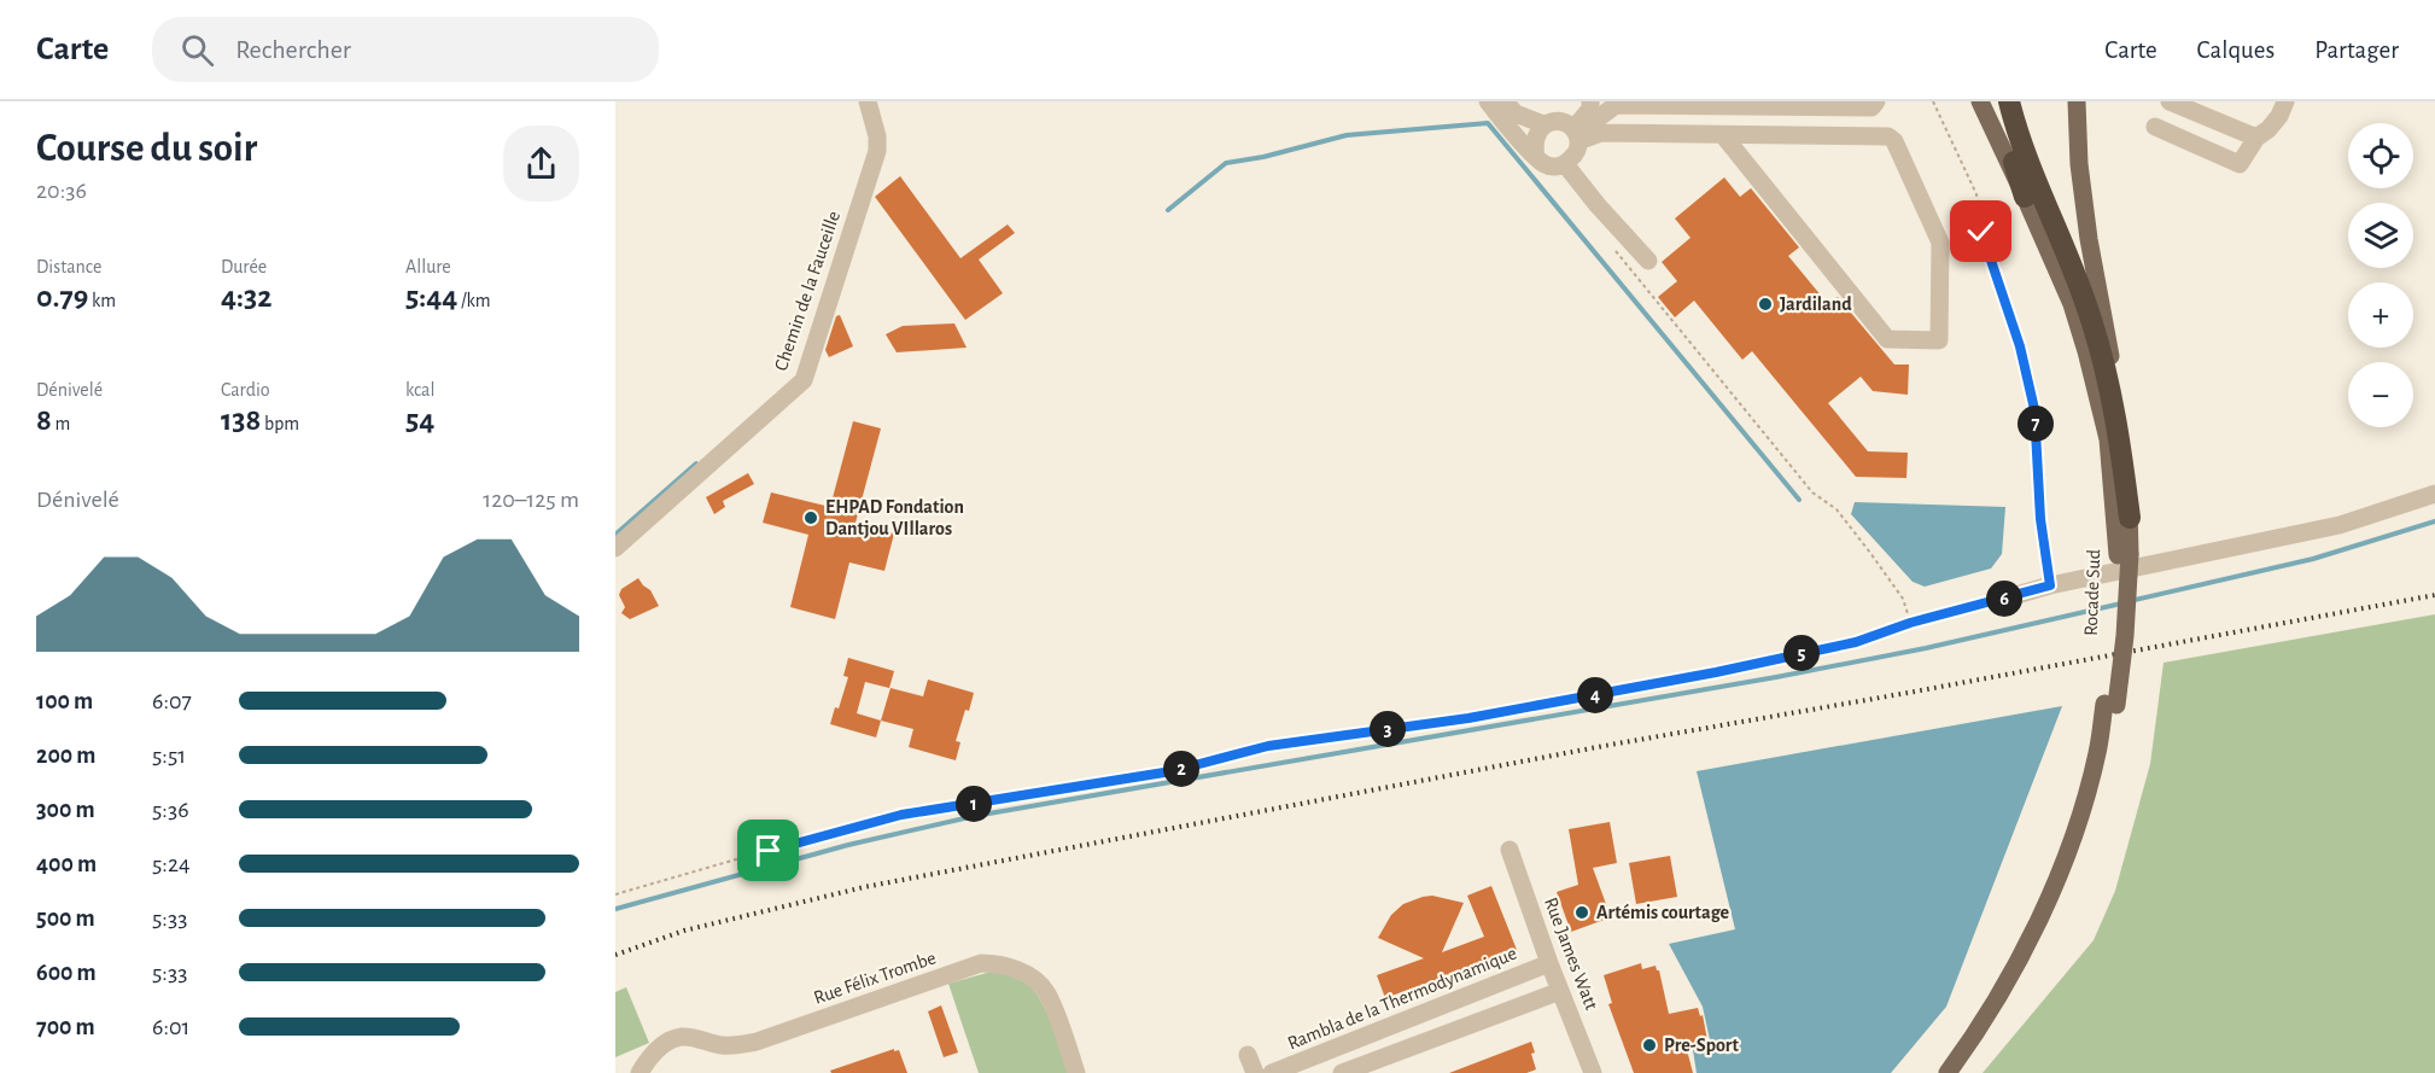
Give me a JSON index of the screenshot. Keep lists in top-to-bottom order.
{
  "streets": {
    "main road": ["Rocade Sud"],
    "street": [
      "Chemin de la Fauceille",
      "Rue James Watt",
      "Rue Félix Trombe",
      "Rambla de la Thermodynamique"
    ]
  },
  "crossings": [
    ["Rue James Watt", "Rambla de la Thermodynamique"]
  ],
  "places": [
    "Jardiland",
    "EHPAD Fondation Dantjou VIllaros",
    "Artémis courtage",
    "Pre-Sport"
  ],
  "page": {
    "header": "Carte",
    "search": "Rechercher",
    "nav": ["Carte", "Calques", "Partager"],
    "heading": ["Course du soir", "20:36"],
    "map_buttons": ["+", "−"],
    "stats": [
      ["Distance", "0.79 km"],
      ["Durée", "4:32"],
      ["Allure", "5:44 /km"],
      ["Dénivelé", "8 m"],
      ["Cardio", "138 bpm"],
      ["kcal", "54"]
    ],
    "pins": [
      "7",
      "6",
      "5",
      "4",
      "3",
      "2",
      "1"
    ],
    "chart": ["Dénivelé", "120–125 m"],
    "list": [
      {
        "name": "100 m",
        "note": "6:07"
      },
      {
        "name": "200 m",
        "note": "5:51"
      },
      {
        "name": "300 m",
        "note": "5:36"
      },
      {
        "name": "400 m",
        "note": "5:24"
      },
      {
        "name": "500 m",
        "note": "5:33"
      },
      {
        "name": "600 m",
        "note": "5:33"
      },
      {
        "name": "700 m",
        "note": "6:01"
      }
    ]
  }
}
